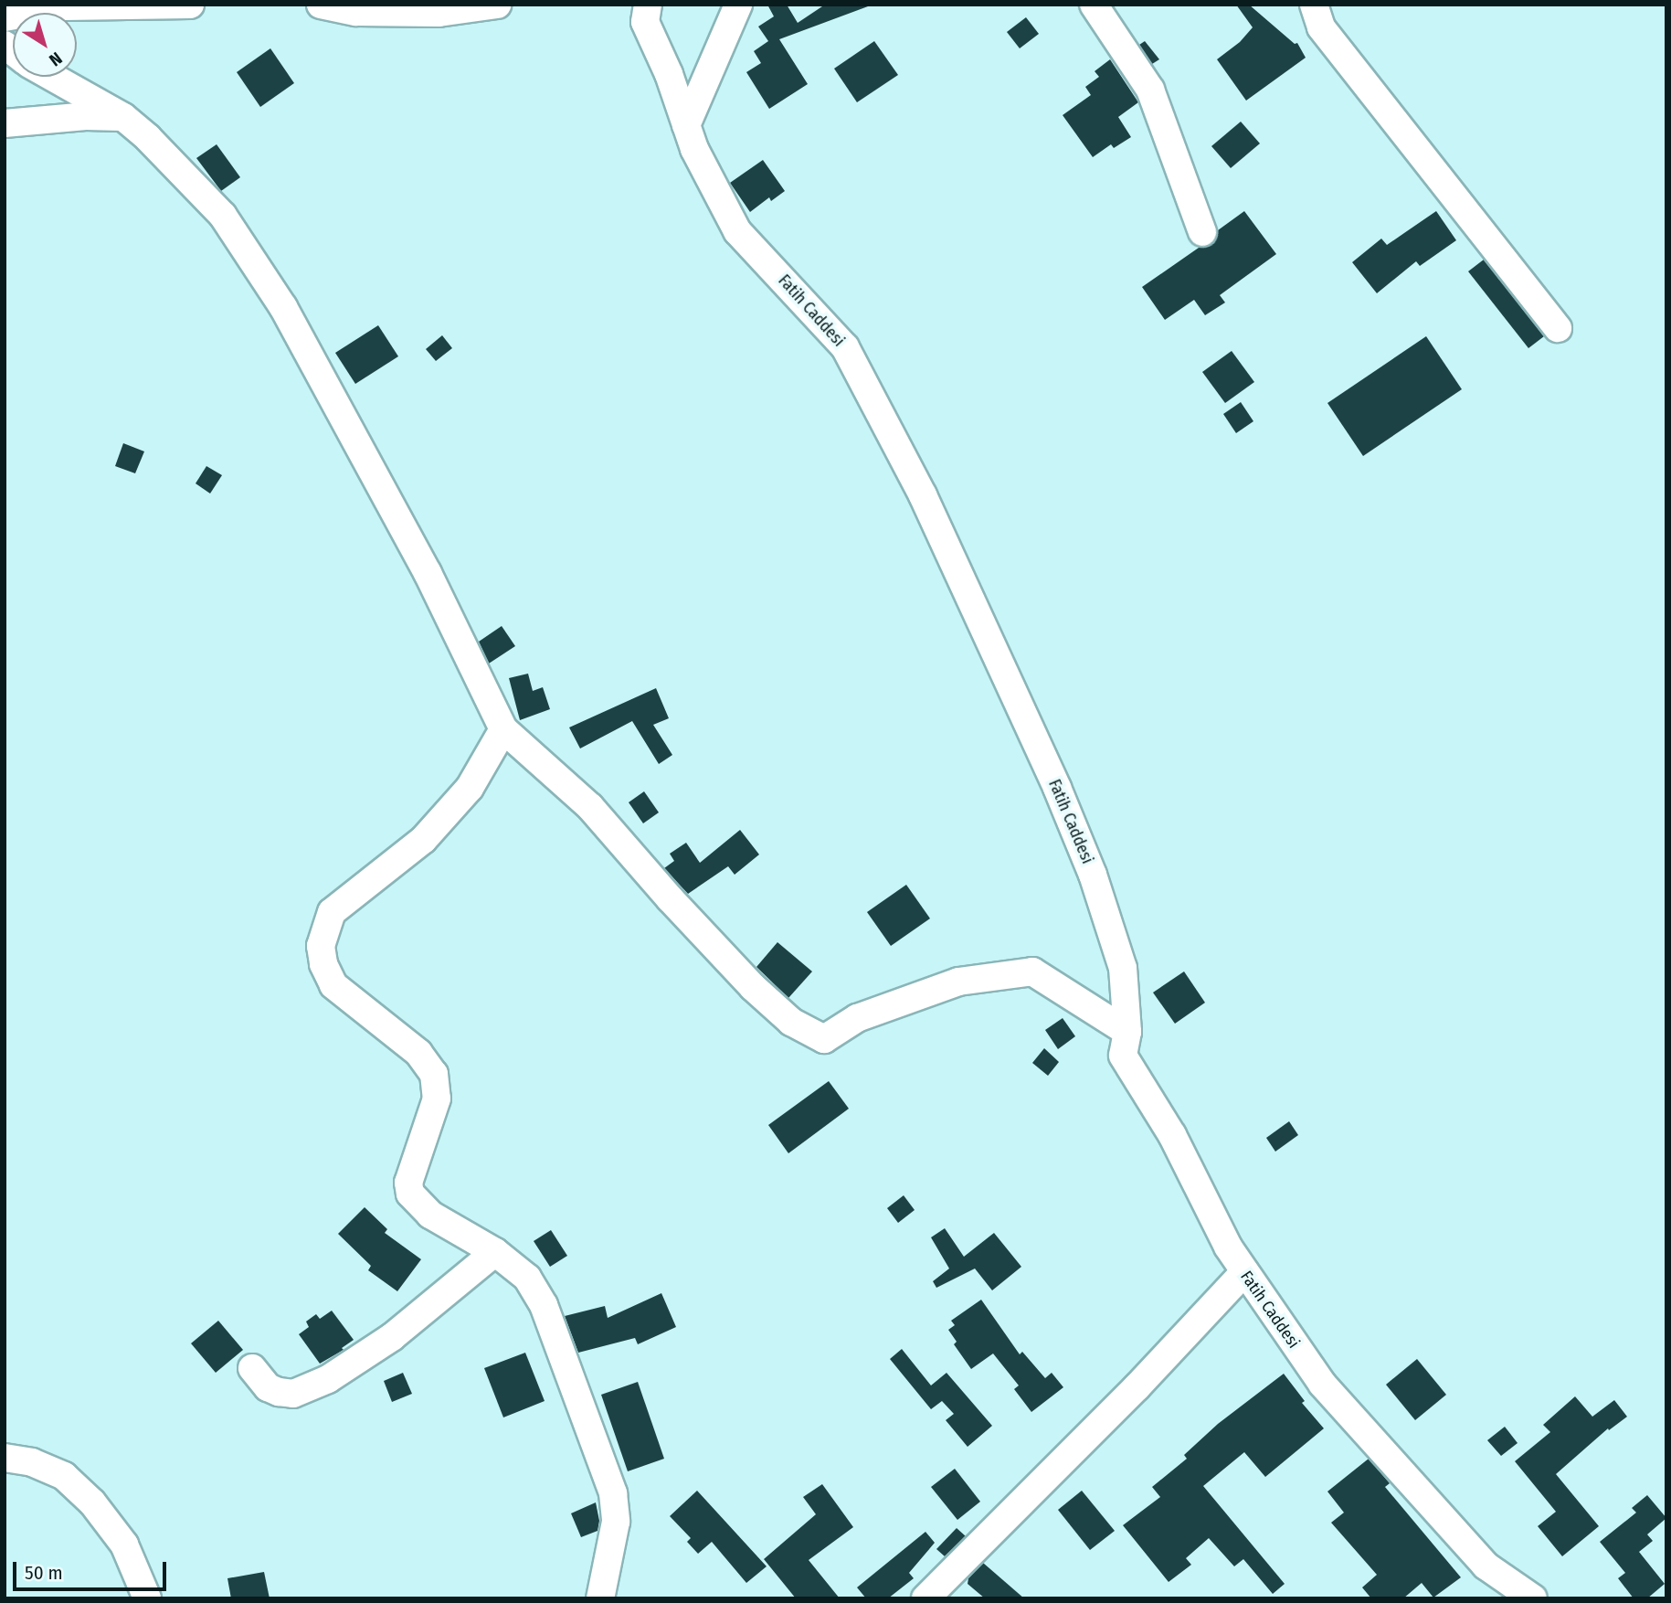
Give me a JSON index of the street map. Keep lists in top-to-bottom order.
{
  "streets": {
    "street": ["Fatih Caddesi"]
  },
  "scale_bar": "50 m",
  "north": "bottom right"
}
